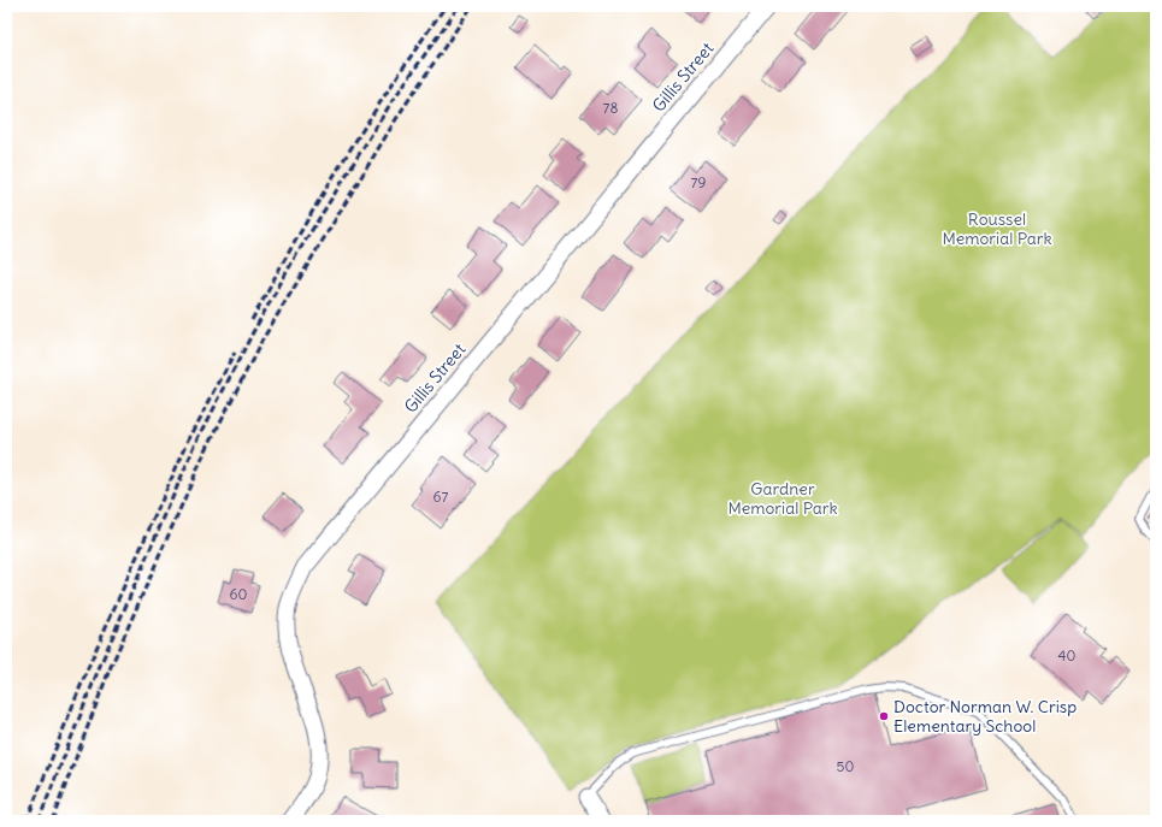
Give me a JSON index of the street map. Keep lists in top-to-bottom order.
{
  "streets": {
    "street": ["Gillis Street"]
  },
  "parks": ["Roussel Memorial Park", "Gardner Memorial Park"],
  "places": ["Doctor Norman W. Crisp Elementary School"],
  "house_numbers": [
    "78",
    "79",
    "67",
    "60",
    "40",
    "50"
  ]
}
